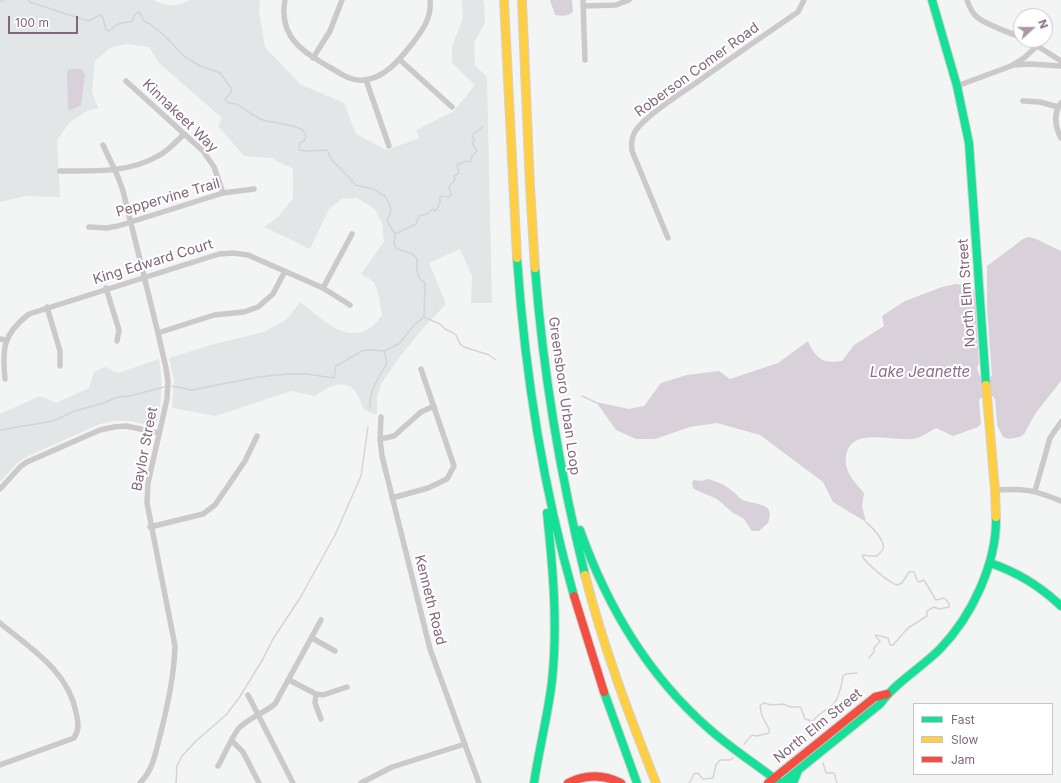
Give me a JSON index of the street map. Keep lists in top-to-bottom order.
{
  "streets": {
    "main road": ["North Elm Street", "Greensboro Urban Loop"],
    "street": [
      "Roberson Comer Road",
      "Kinnakeet Way",
      "Peppervine Trail",
      "King Edward Court",
      "Baylor Street",
      "Kenneth Road"
    ]
  },
  "crossings": [
    ["Kinnakeet Way", "Peppervine Trail"],
    ["Peppervine Trail", "Baylor Street"],
    ["King Edward Court", "Baylor Street"]
  ],
  "water": ["Lake Jeanette"],
  "legend": ["Fast", "Slow", "Jam"],
  "scale_bar": "100 m",
  "north": "right"
}
